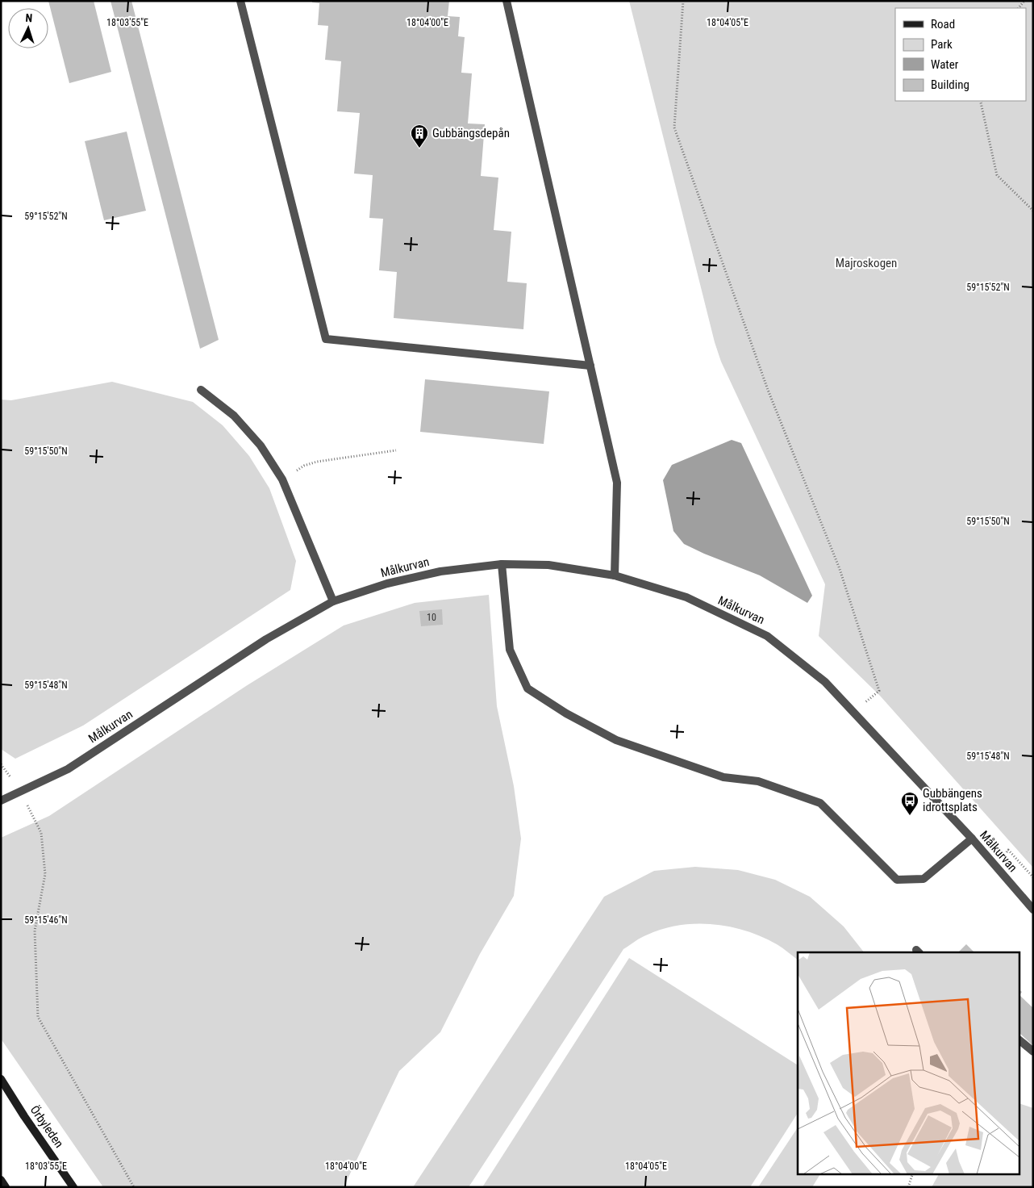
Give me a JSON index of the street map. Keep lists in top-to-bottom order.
{
  "streets": {
    "main road": ["Örbyleden"],
    "street": ["Målkurvan"]
  },
  "parks": ["Majroskogen"],
  "places": {
    "building": ["Gubbängsdepån"],
    "bus stop": ["Gubbängens idrottsplats"]
  },
  "house_numbers": ["10"],
  "legend": [
    "Road",
    "Park",
    "Water",
    "Building"
  ],
  "north": "top",
  "coordinates": [
    "18°03'55\"E",
    "18°04'00\"E",
    "18°04'05\"E",
    "59°15'52\"N",
    "59°15'50\"N",
    "59°15'48\"N",
    "59°15'46\"N"
  ]
}
